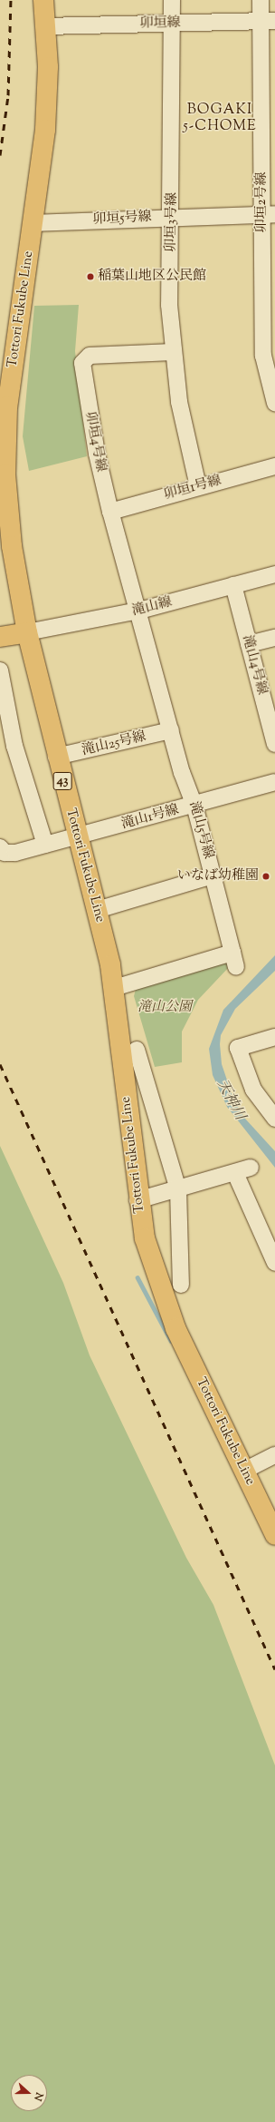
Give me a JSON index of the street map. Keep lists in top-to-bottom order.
{
  "streets": {
    "main road": ["Tottori Fukube Line", "43"],
    "street": [
      "卯垣線",
      "卯垣2号線",
      "卯垣5号線",
      "卯垣3号線",
      "卯垣4号線",
      "卯垣1号線",
      "滝山線",
      "滝山4号線",
      "滝山25号線",
      "滝山1号線",
      "滝山5号線"
    ]
  },
  "crossings": [
    ["卯垣線", "卯垣2号線"],
    ["卯垣線", "卯垣3号線"],
    ["卯垣線", "Tottori Fukube Line"],
    ["卯垣2号線", "卯垣5号線"],
    ["卯垣5号線", "卯垣3号線"],
    ["卯垣5号線", "Tottori Fukube Line"],
    ["卯垣3号線", "卯垣4号線"],
    ["卯垣3号線", "卯垣1号線"],
    ["Tottori Fukube Line", "滝山線"],
    ["Tottori Fukube Line", "滝山25号線"],
    ["Tottori Fukube Line", "滝山1号線"],
    ["Tottori Fukube Line", "滝山5号線"],
    ["卯垣4号線", "卯垣1号線"],
    ["卯垣4号線", "滝山線"],
    ["卯垣4号線", "滝山5号線"],
    ["滝山線", "滝山4号線"],
    ["滝山線", "滝山5号線"],
    ["滝山25号線", "滝山5号線"],
    ["滝山1号線", "滝山5号線"]
  ],
  "districts": ["BOGAKI 5-CHOME"],
  "water": ["天神川"],
  "parks": ["滝山公園"],
  "places": ["稲葉山地区公民館", "いなば幼稚園"],
  "north": "right"
}
